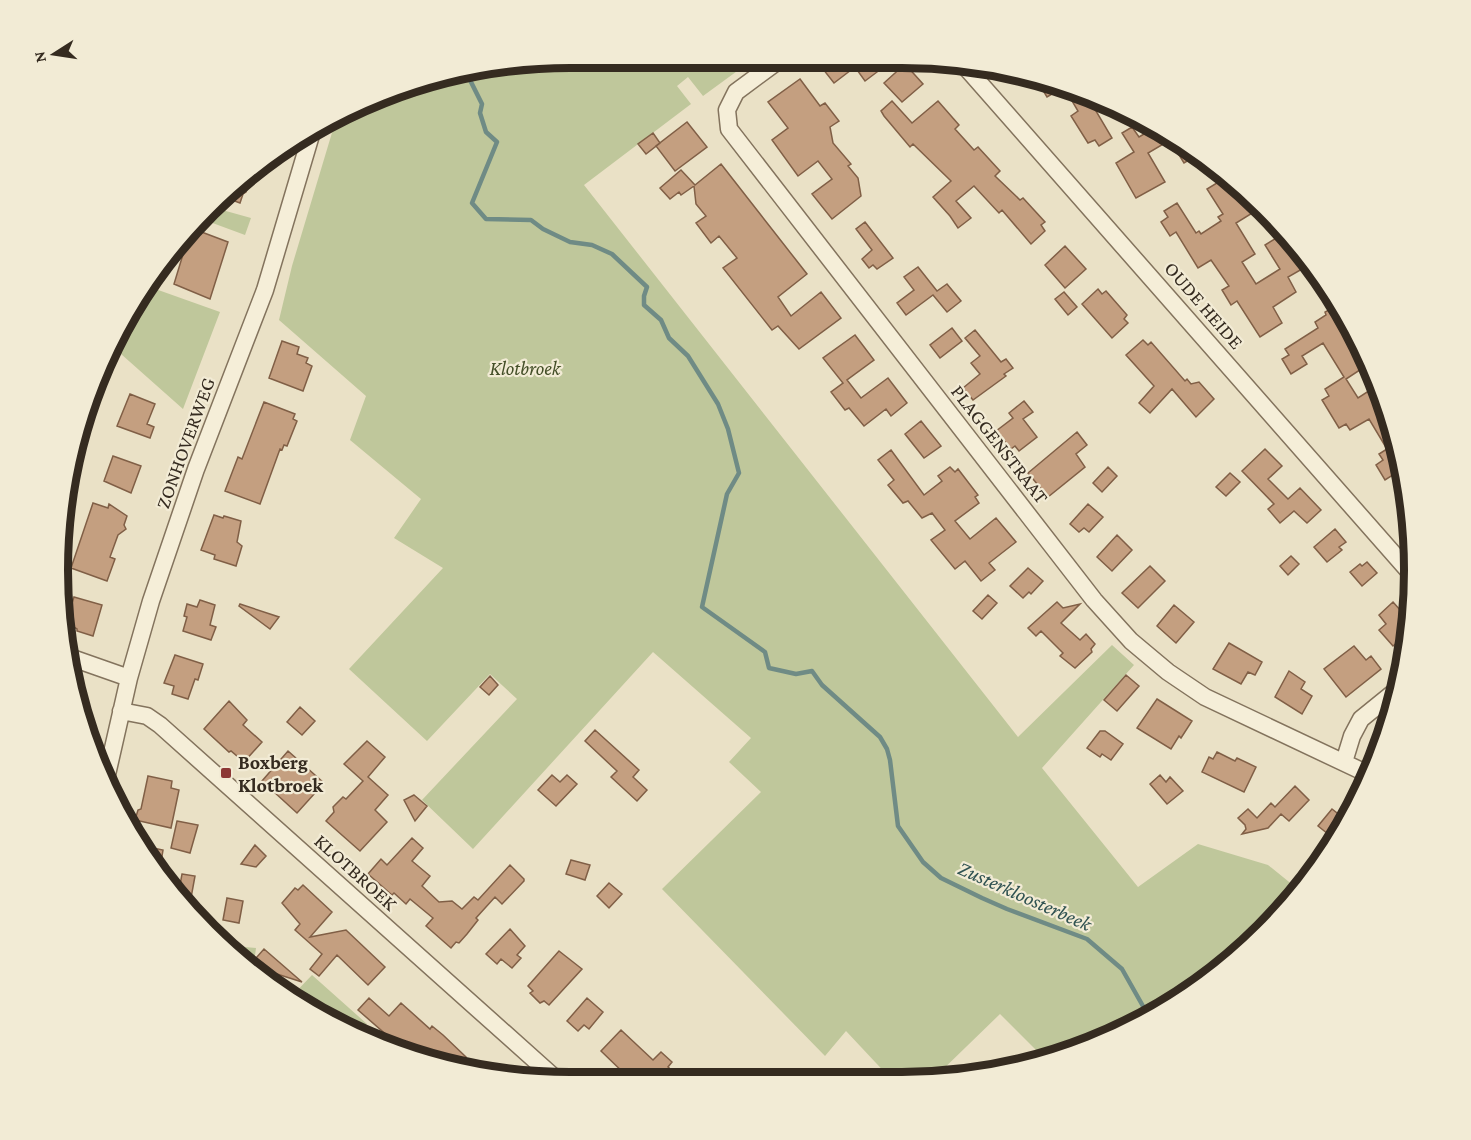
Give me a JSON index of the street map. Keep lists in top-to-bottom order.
{
  "streets": {
    "street": [
      "OUDE HEIDE",
      "ZONHOVERWEG",
      "PLAGGENSTRAAT",
      "KLOTBROEK"
    ]
  },
  "crossings": [
    ["ZONHOVERWEG", "KLOTBROEK"]
  ],
  "water": ["Zusterkloosterbeek"],
  "parks": ["Klotbroek"],
  "places": {
    "transit": ["Boxberg Klotbroek"]
  },
  "north": "left"
}
